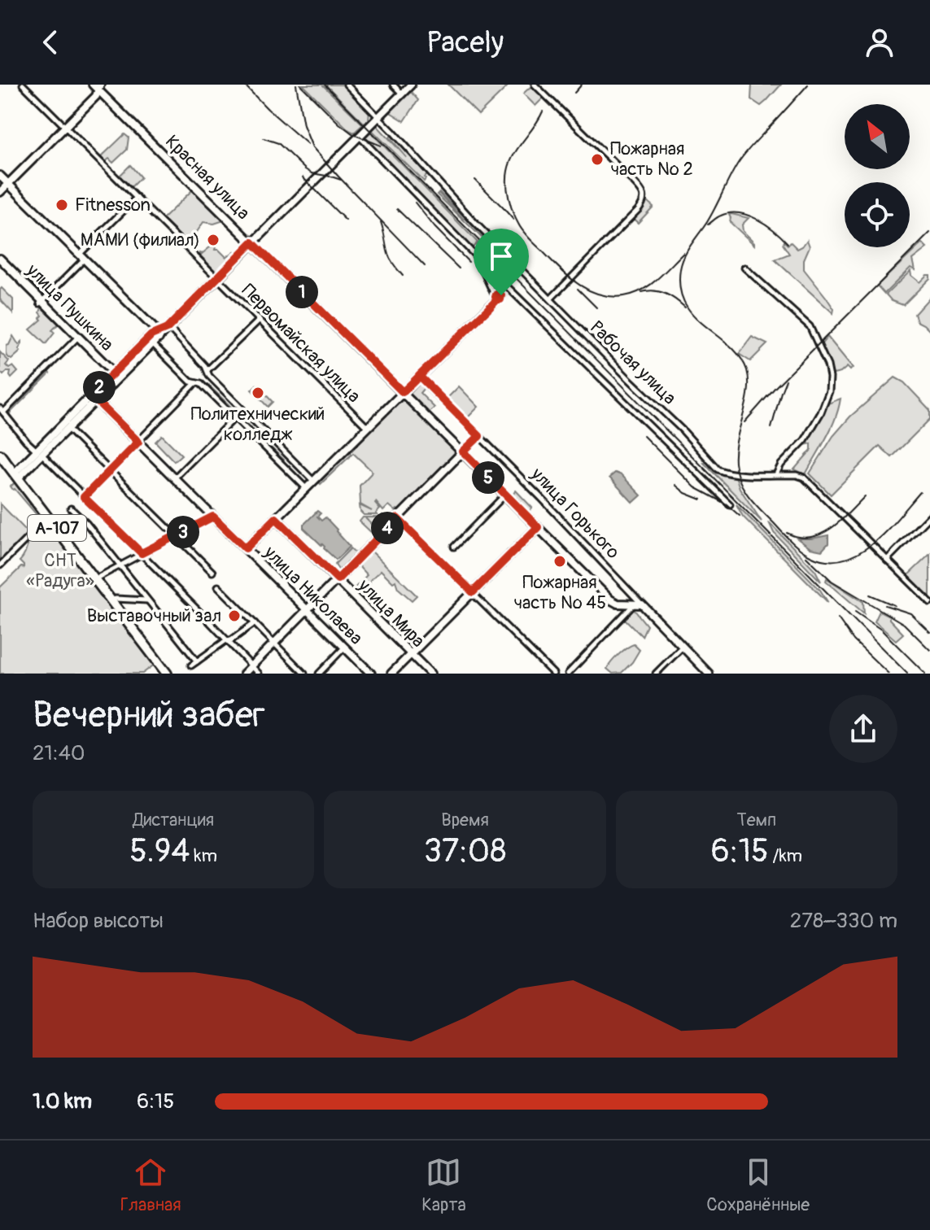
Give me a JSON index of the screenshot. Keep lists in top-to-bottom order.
{
  "streets": {
    "highway": ["А-107"],
    "main road": [
      "Красная улица",
      "улица Пушкина",
      "улица Горького",
      "улица Николаева",
      "улица Мира"
    ],
    "street": ["Первомайская улица", "Рабочая улица"]
  },
  "crossings": [
    ["Красная улица", "улица Горького"]
  ],
  "parks": ["СНТ «Радуга»"],
  "places": [
    "Пожарная часть № 2",
    "Fitnesson",
    "МАМИ (филиал)",
    "Политехнический колледж",
    "Пожарная часть № 45",
    "Выставочный зал"
  ],
  "north": "top left",
  "page": {
    "header": "Pacely",
    "pins": [
      "1",
      "2",
      "5",
      "4",
      "3"
    ],
    "heading": ["Вечерний забег", "21:40"],
    "stats": [
      ["Дистанция", "5.94 km"],
      ["Время", "37:08"],
      ["Темп", "6:15 /km"]
    ],
    "chart": ["Набор высоты", "278–330 m"],
    "list": [
      {
        "name": "1.0 km",
        "note": "6:15"
      }
    ],
    "tabs": ["Главная", "Карта", "Сохранённые"]
  }
}
